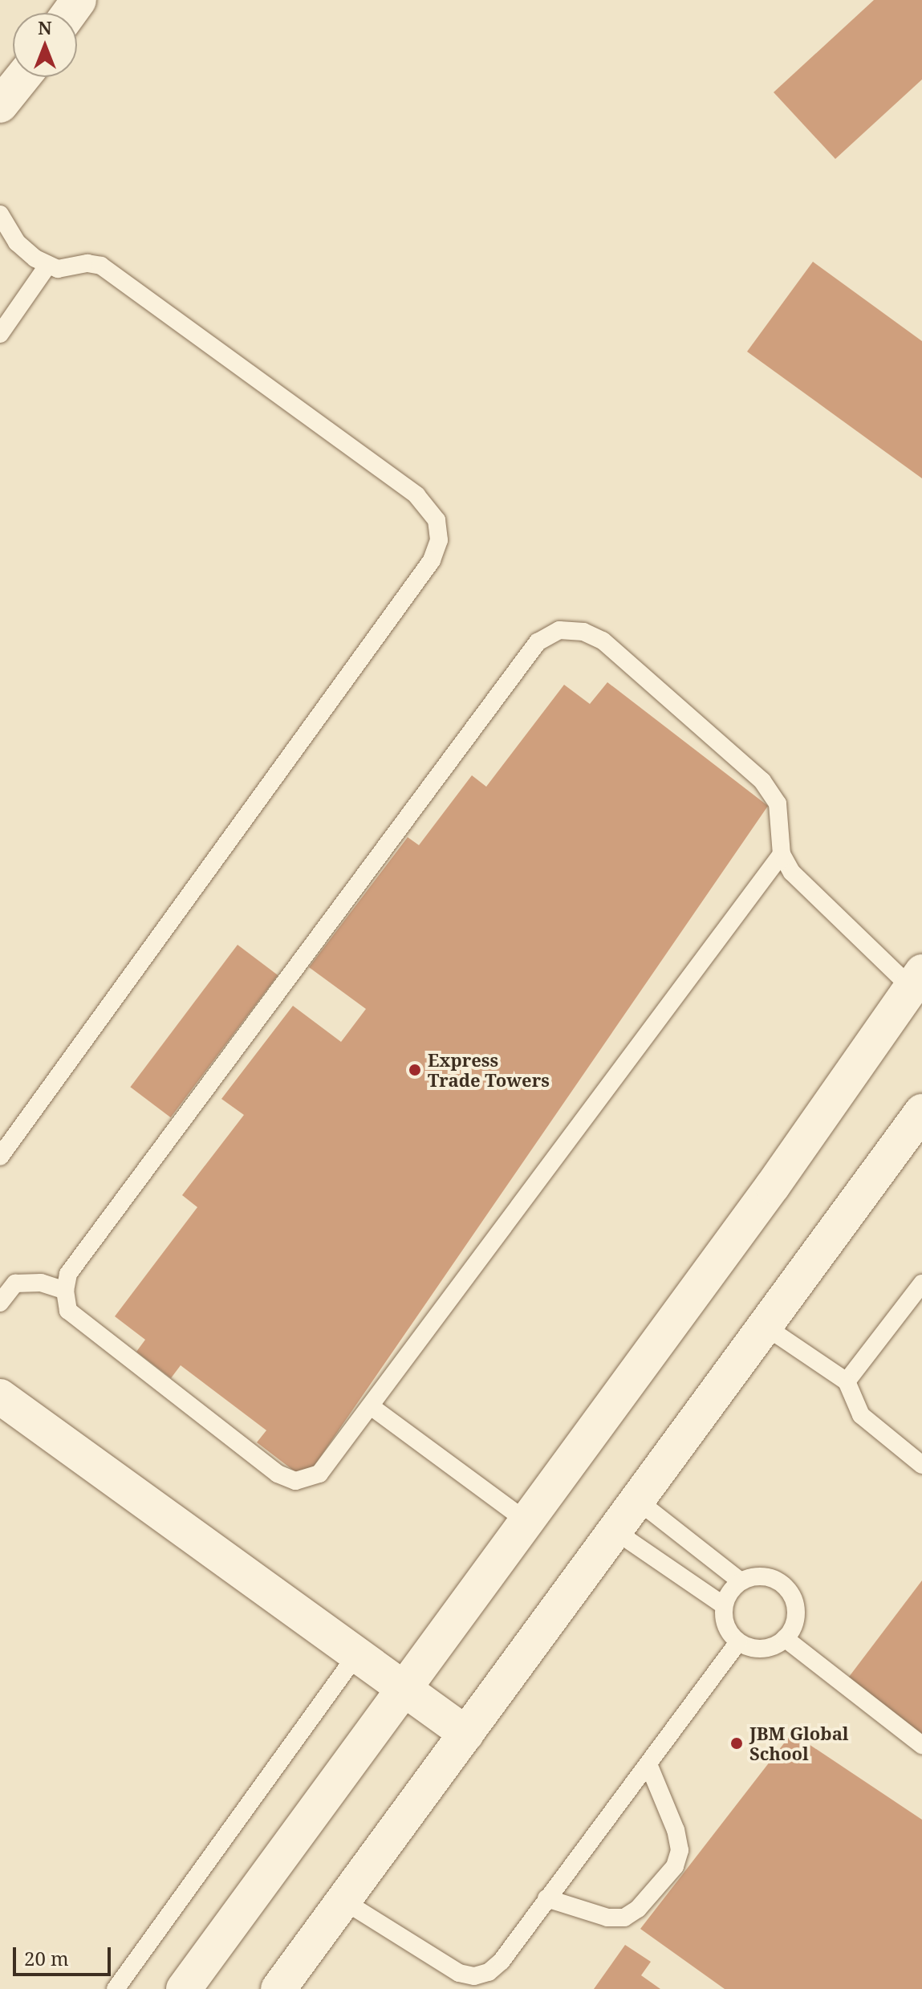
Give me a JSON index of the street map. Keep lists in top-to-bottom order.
{
  "places": ["Express Trade Towers", "JBM Global School"],
  "scale_bar": "20 m",
  "north": "top"
}
